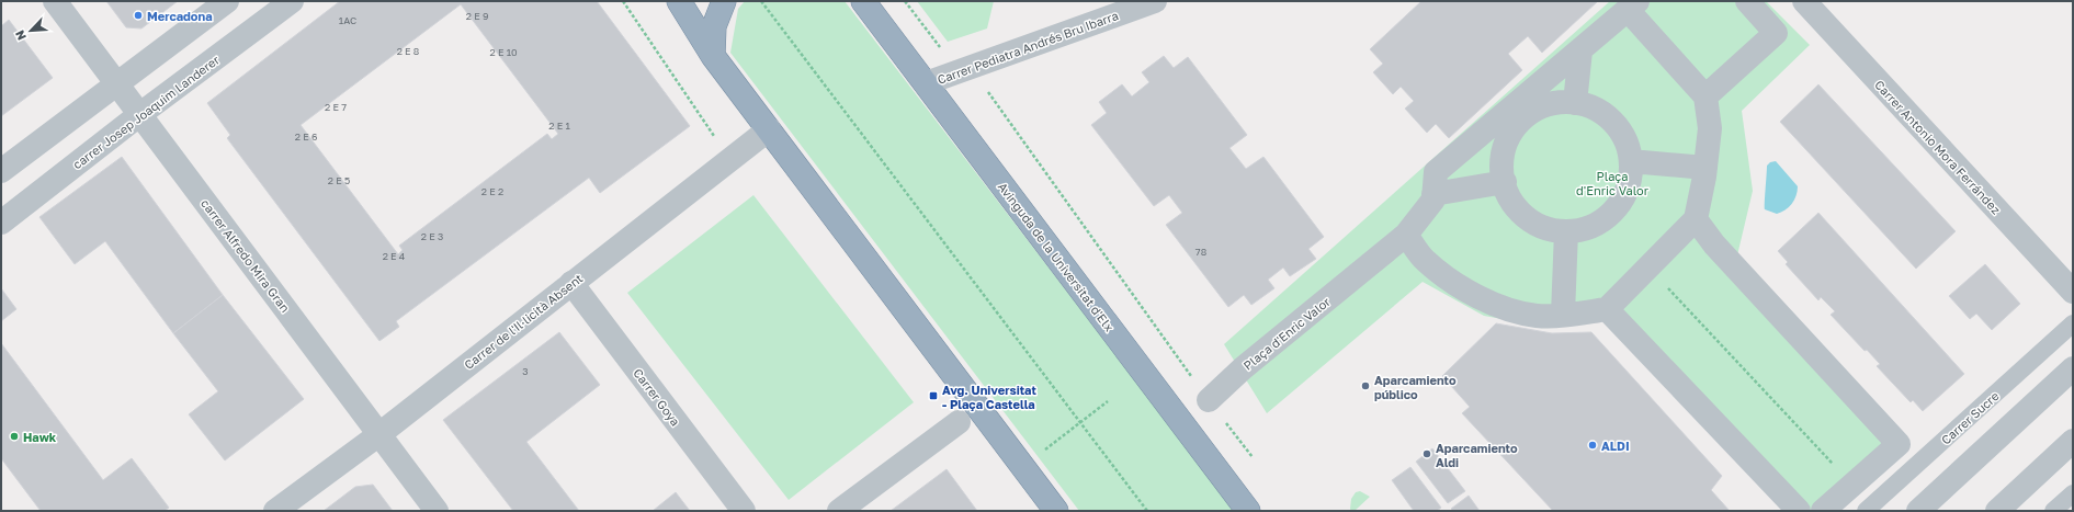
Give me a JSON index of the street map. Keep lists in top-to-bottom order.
{
  "streets": {
    "highway": ["Avinguda de la Universitat d'Elx"],
    "street": [
      "Carrer Pediatra Andrés Bru Ibarra",
      "carrer Josep Joaquim Landerer",
      "Carrer Antonio Mora Ferrández",
      "carrer Alfredo Mira Gran",
      "Carrer de l'Il·licità Absent",
      "Plaça d'Enric Valor",
      "Carrer Goya"
    ],
    "lane": ["Carrer Sucre"]
  },
  "crossings": [
    ["Carrer Pediatra Andrés Bru Ibarra", "Avinguda de la Universitat d'Elx"],
    ["carrer Josep Joaquim Landerer", "carrer Alfredo Mira Gran"],
    ["carrer Alfredo Mira Gran", "Carrer de l'Il·licità Absent"],
    ["Carrer de l'Il·licità Absent", "Carrer Goya"]
  ],
  "parks": ["Plaça d'Enric Valor"],
  "places": {
    "other": [
      "Mercadona",
      "Aparcamiento público",
      "Hawk",
      "ALDI",
      "Aparcamiento Aldi"
    ],
    "transit": ["Avg. Universitat - Plaça Castella"]
  },
  "house_numbers": [
    "2 E 9",
    "1AC",
    "2 E 8",
    "2 E 10",
    "2 E 7",
    "2 E 1",
    "2 E 6",
    "2 E 5",
    "2 E 2",
    "2 E 3",
    "78",
    "2 E 4",
    "3"
  ],
  "north": "bottom left"
}
